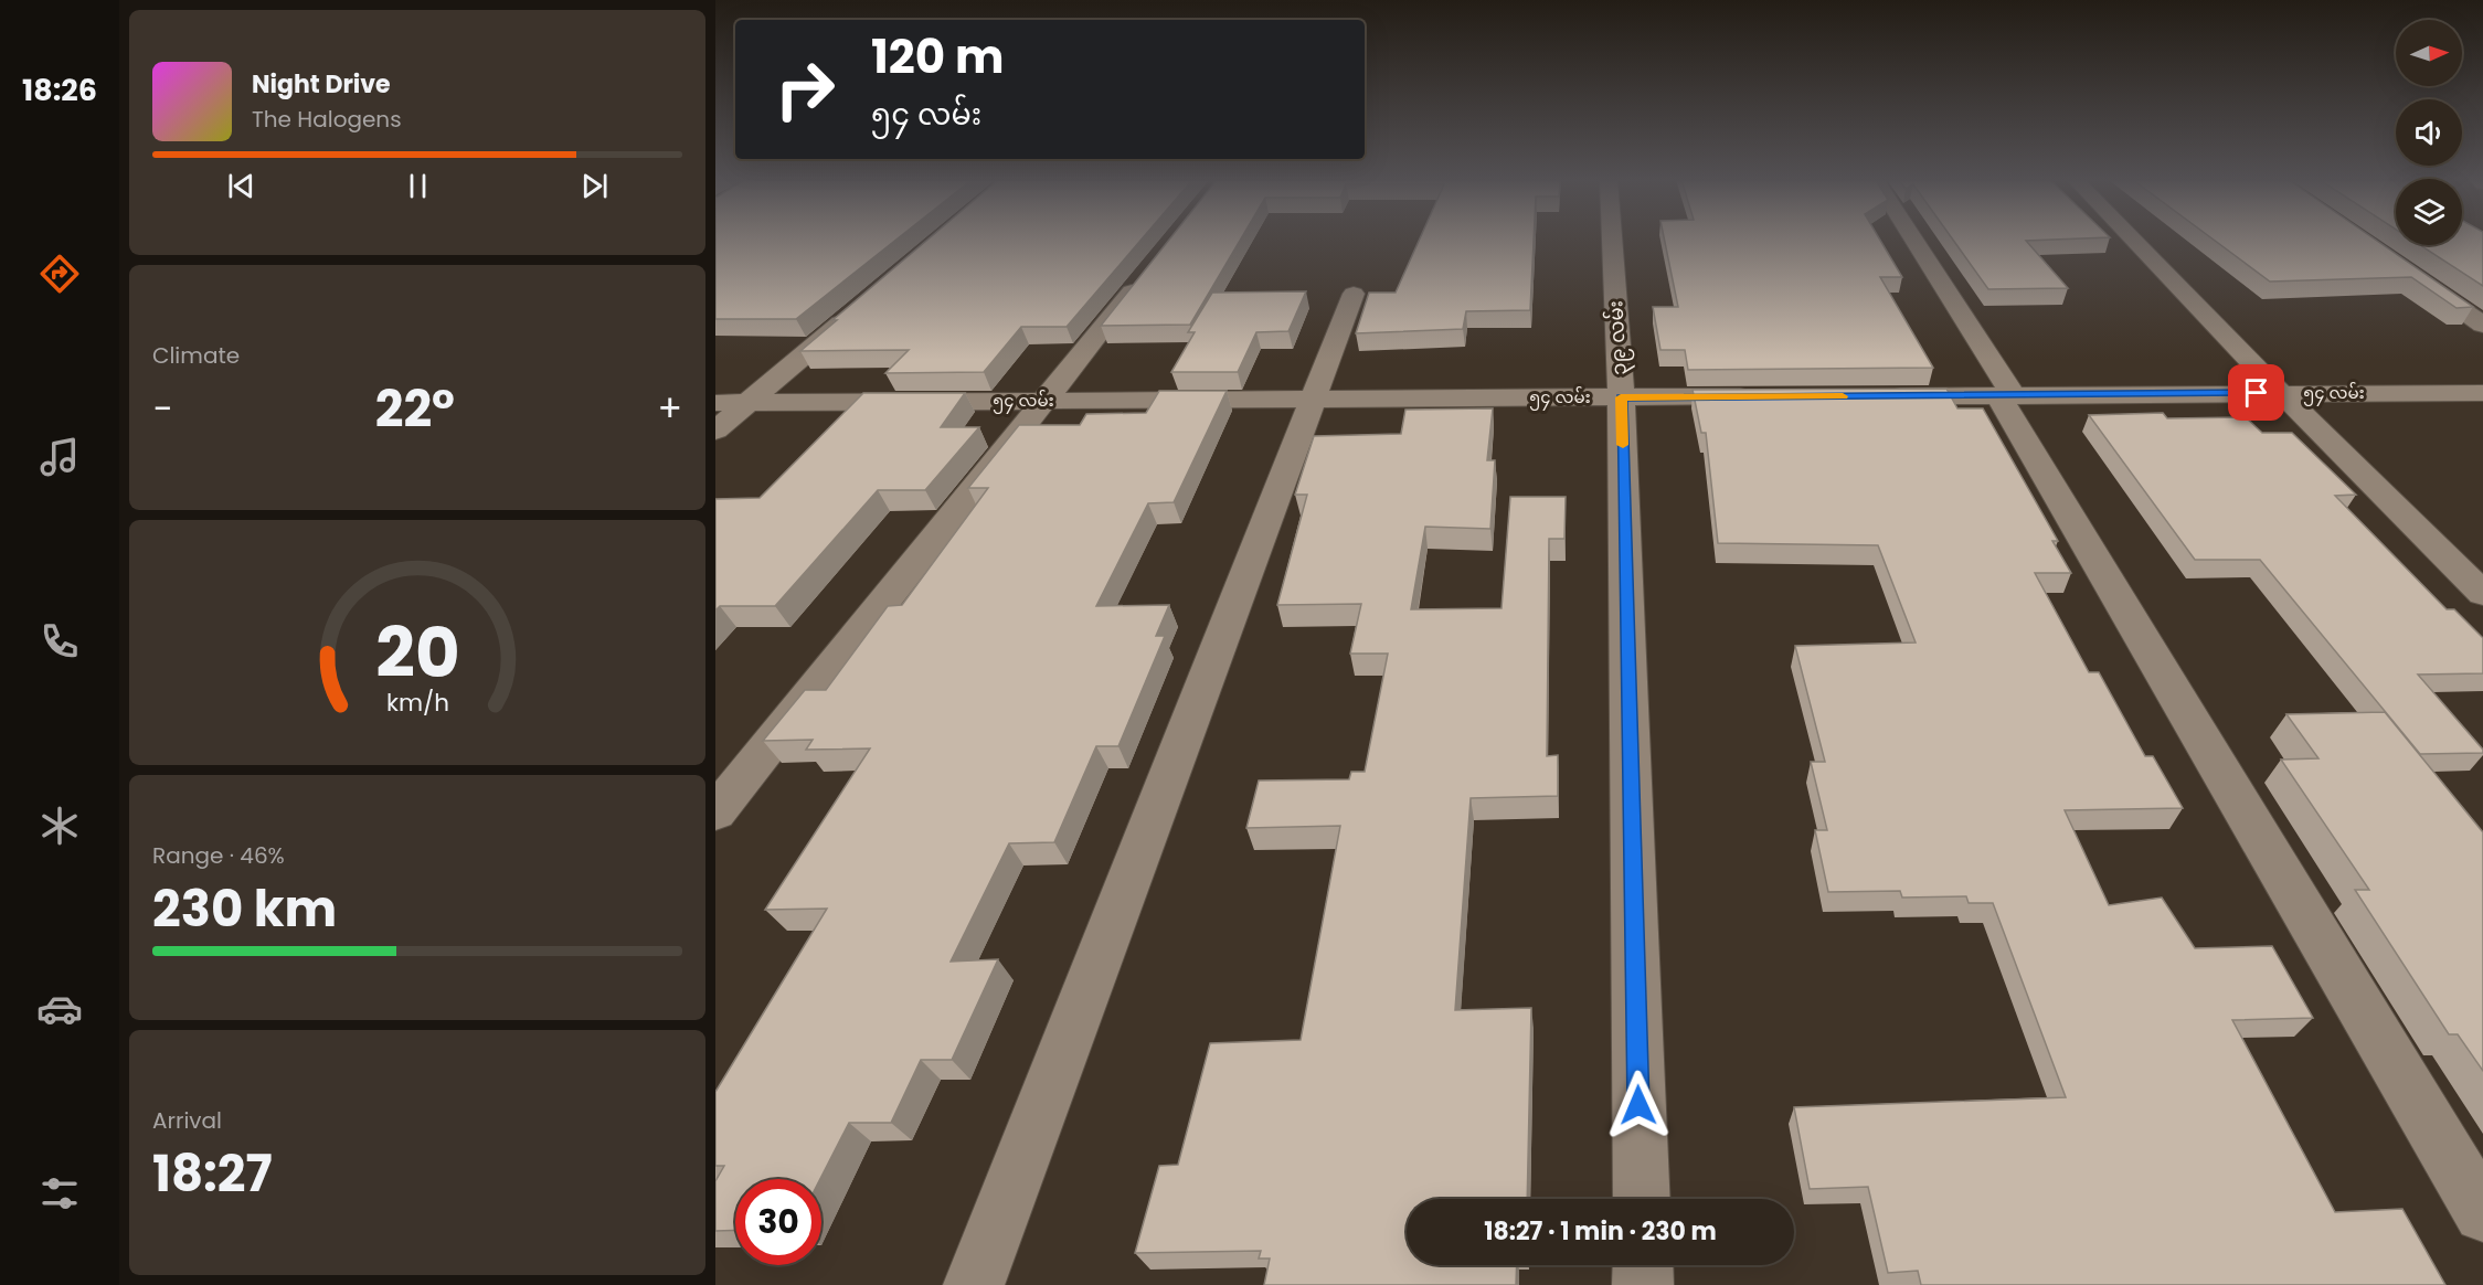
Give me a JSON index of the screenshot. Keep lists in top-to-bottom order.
{
  "streets": {
    "street": ["၃၉ လမ်း", "၅၄ လမ်း"]
  },
  "crossings": [
    ["၃၉ လမ်း", "၅၄ လမ်း"]
  ],
  "north": "right",
  "page": {
    "tabs": "18:26",
    "turn": ["120 m", "၅၄ လမ်း"],
    "song": ["Night Drive", "The Halogens"],
    "tile": [
      "Climate",
      ["Range · 46%", "230 km"],
      ["Arrival", "18:27"]
    ],
    "heat": ["−", "22°", "+"],
    "limit": "30",
    "trip": "18:27 · 1 min · 230 m",
    "gauge": ["20", "km/h"]
  }
}
